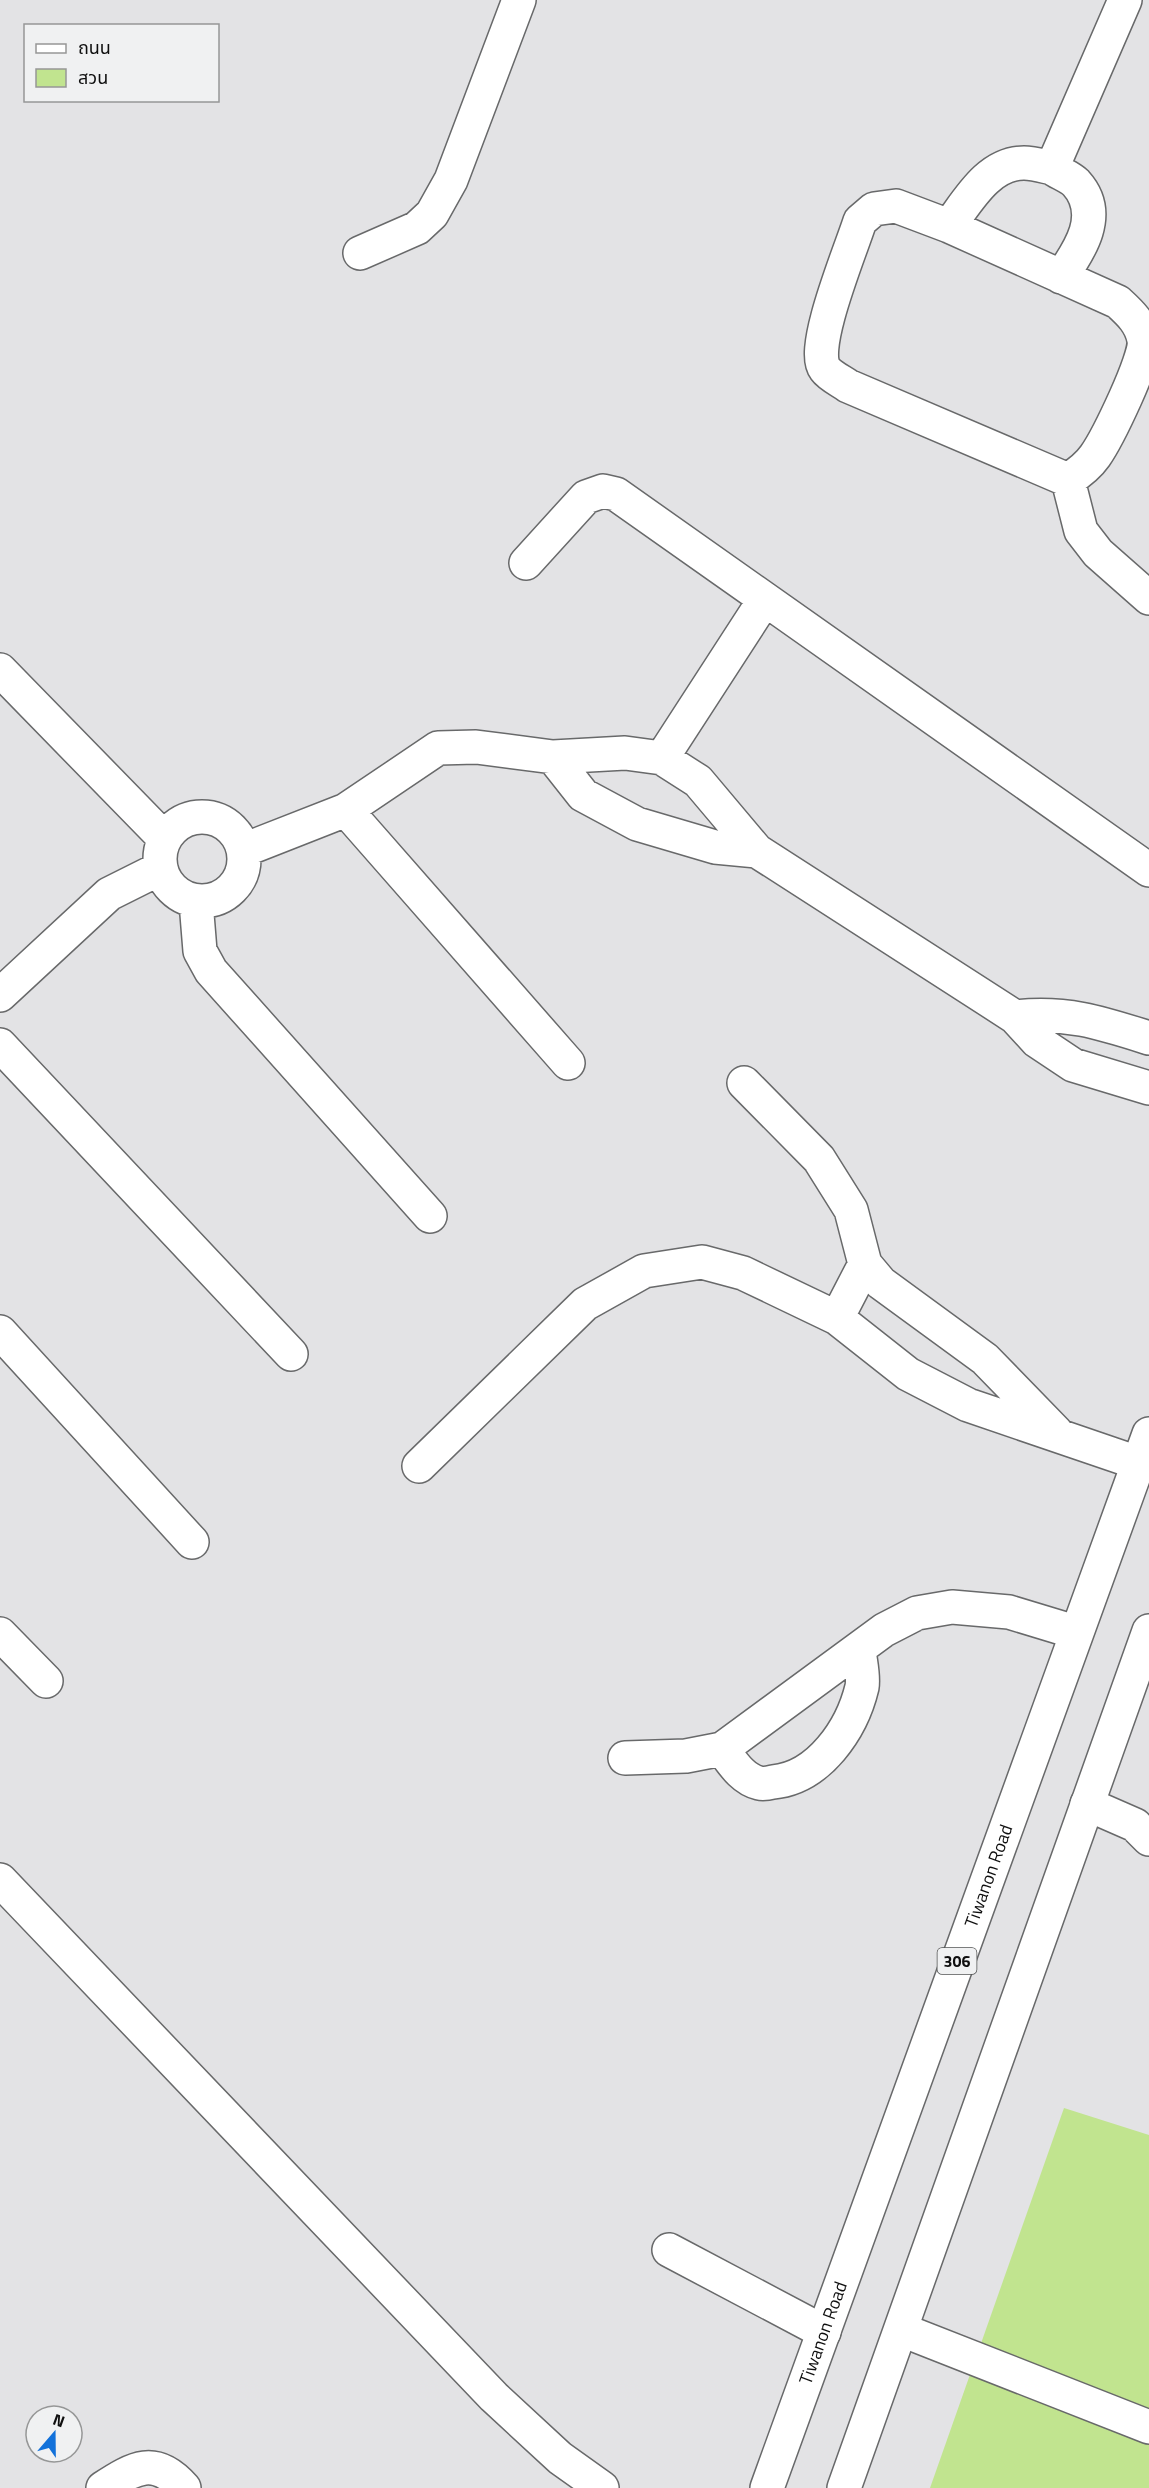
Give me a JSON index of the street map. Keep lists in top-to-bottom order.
{
  "streets": {
    "street": ["Tiwanon Road", "306"]
  },
  "legend": ["ถนน", "สวน"],
  "north": "top"
}
